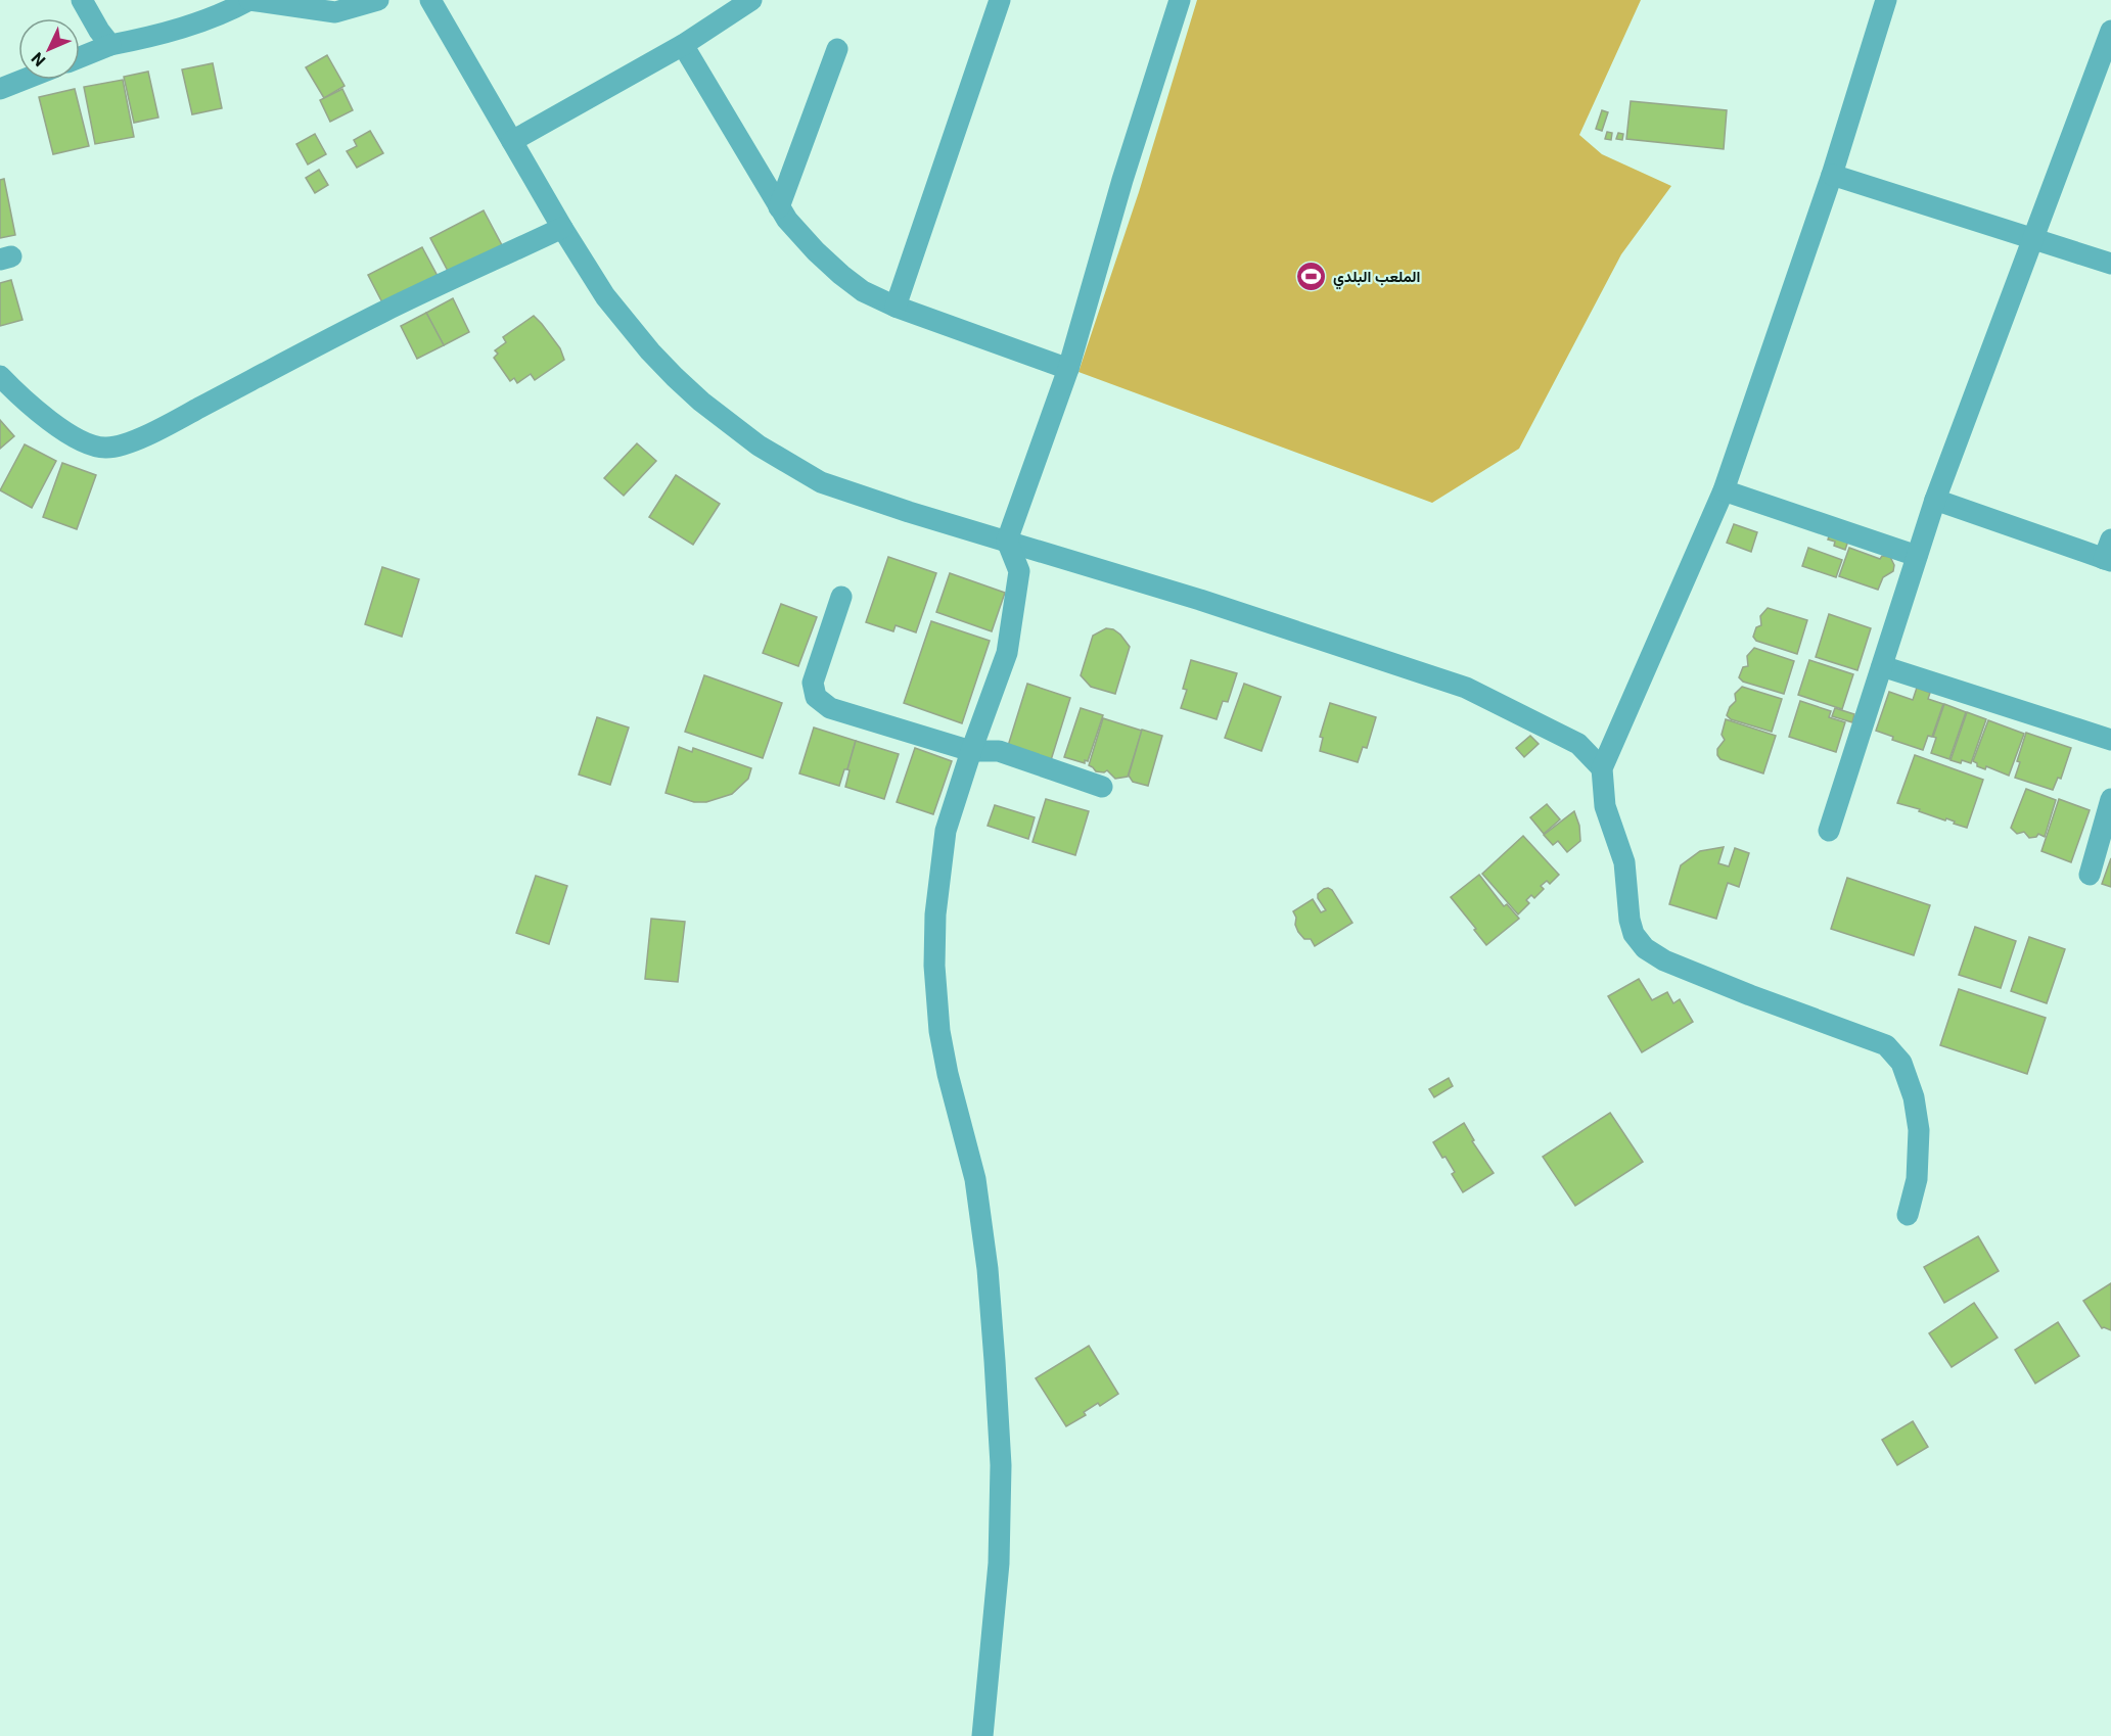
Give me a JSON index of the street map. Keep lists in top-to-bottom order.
{
  "places": {
    "sports": ["الملعب البلدي"]
  },
  "north": "bottom left"
}
